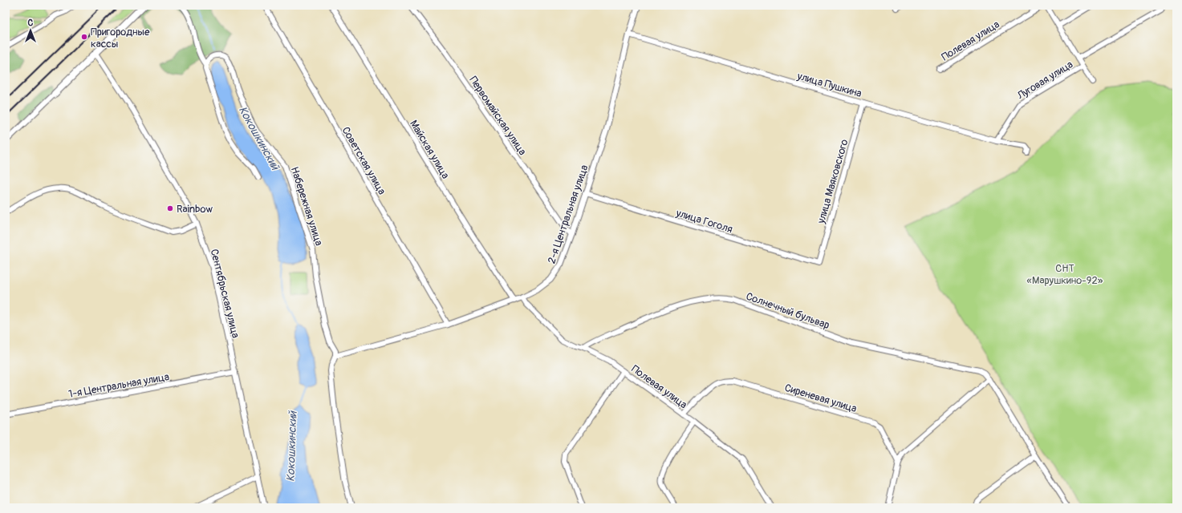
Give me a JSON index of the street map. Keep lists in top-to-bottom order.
{
  "streets": {
    "street": [
      "Полевая улица",
      "Луговая улица",
      "улица Пушкина",
      "Первомайская улица",
      "Майская улица",
      "Советская улица",
      "улица Маяковского",
      "Набережная улица",
      "2-я Центральная улица",
      "улица Гоголя",
      "Сентябрьская улица",
      "Солнечный бульвар",
      "1-я Центральная улица",
      "Сиреневая улица"
    ]
  },
  "crossings": [
    ["Полевая улица", "2-я Центральная улица"],
    ["Полевая улица", "Солнечный бульвар"],
    ["Полевая улица", "Сиреневая улица"],
    ["Луговая улица", "улица Пушкина"],
    ["улица Пушкина", "улица Маяковского"],
    ["улица Пушкина", "2-я Центральная улица"],
    ["Первомайская улица", "2-я Центральная улица"],
    ["Майская улица", "2-я Центральная улица"],
    ["Советская улица", "2-я Центральная улица"],
    ["улица Маяковского", "улица Гоголя"],
    ["Набережная улица", "2-я Центральная улица"],
    ["2-я Центральная улица", "улица Гоголя"],
    ["Сентябрьская улица", "1-я Центральная улица"]
  ],
  "water": ["Кокошкинский"],
  "parks": ["СНТ «Марушкино-92»"],
  "places": ["Пригородные кассы", "Rainbow"],
  "north": "top"
}
